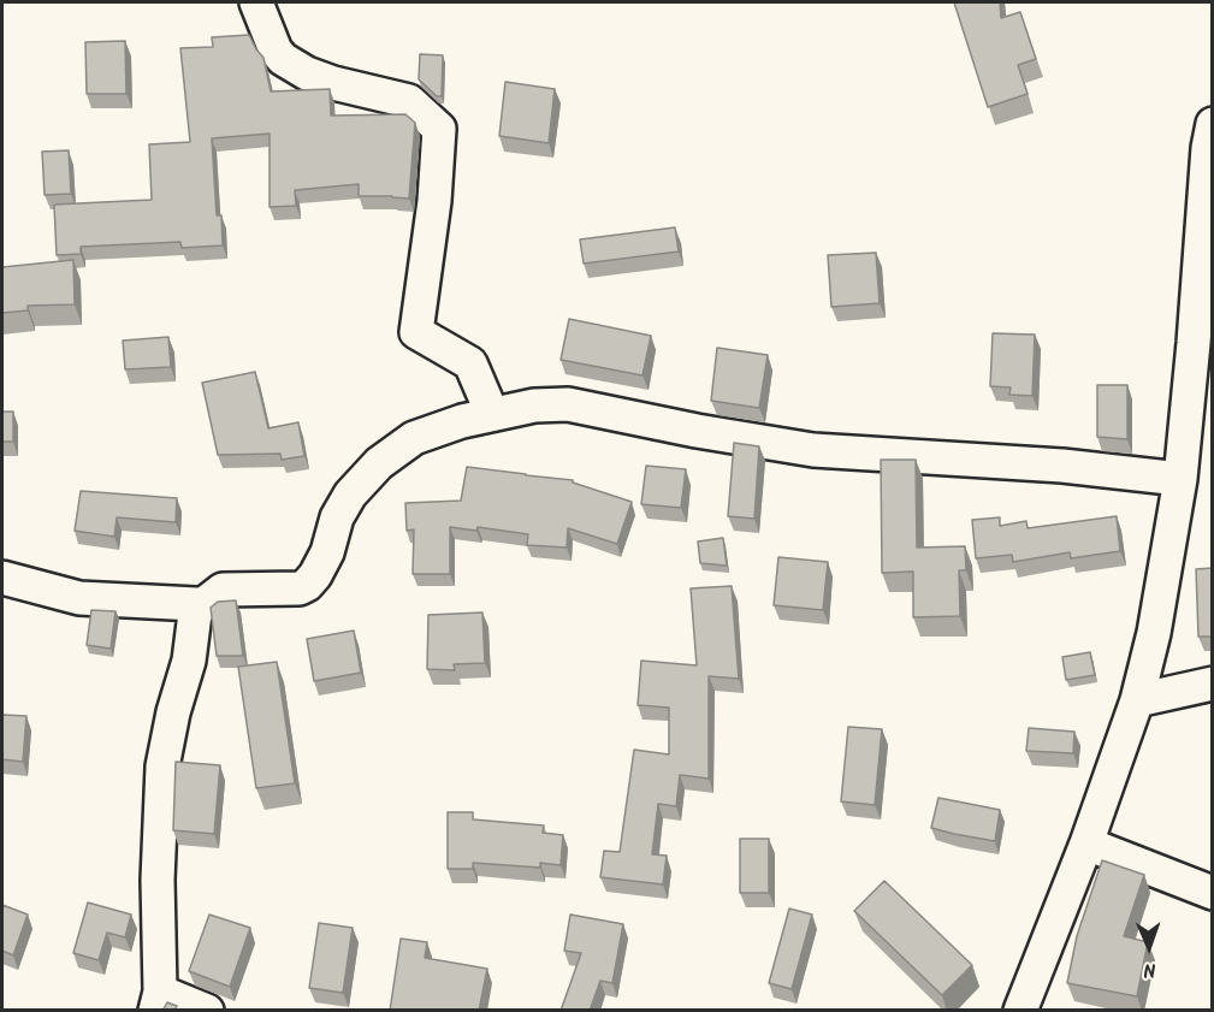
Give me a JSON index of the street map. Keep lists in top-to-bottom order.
{
  "north": "bottom"
}
